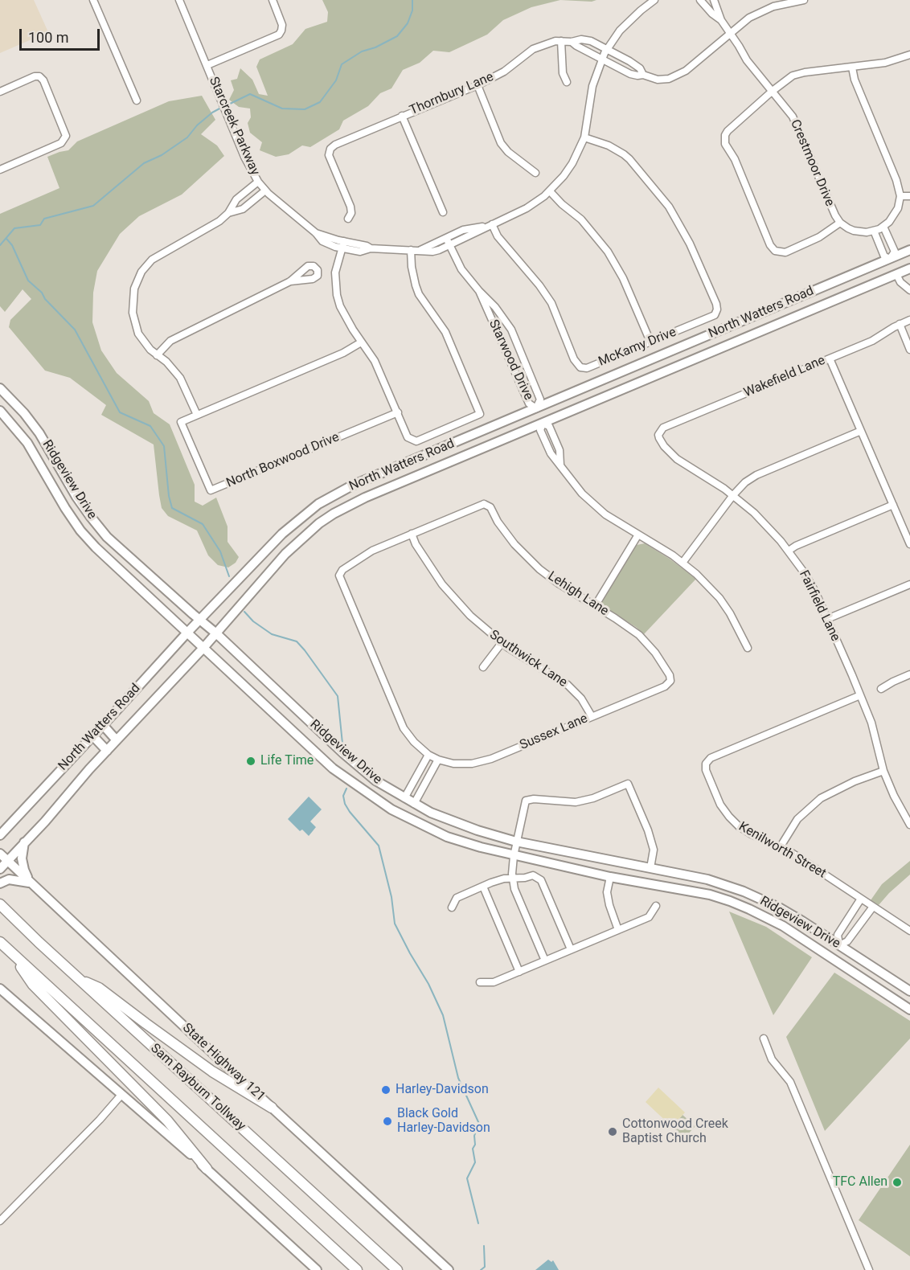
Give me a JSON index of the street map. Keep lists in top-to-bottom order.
{
  "streets": {
    "highway": ["Sam Rayburn Tollway"],
    "main road": ["North Watters Road", "Ridgeview Drive", "State Highway 121"],
    "street": [
      "Thornbury Lane",
      "Starcreek Parkway",
      "Crestmoor Drive",
      "McKamy Drive",
      "Starwood Drive",
      "Wakefield Lane",
      "North Boxwood Drive",
      "Lehigh Lane",
      "Fairfield Lane",
      "Southwick Lane",
      "Sussex Lane",
      "Kenilworth Street"
    ]
  },
  "crossings": [
    ["Thornbury Lane", "Starcreek Parkway"],
    ["Thornbury Lane", "Crestmoor Drive"],
    ["Starcreek Parkway", "McKamy Drive"],
    ["Starcreek Parkway", "Starwood Drive"],
    ["North Watters Road", "Starwood Drive"],
    ["North Watters Road", "Ridgeview Drive"],
    ["North Watters Road", "State Highway 121"],
    ["Wakefield Lane", "Fairfield Lane"],
    ["Lehigh Lane", "Southwick Lane"],
    ["Lehigh Lane", "Sussex Lane"],
    ["Fairfield Lane", "Kenilworth Street"],
    ["Southwick Lane", "Sussex Lane"]
  ],
  "places": [
    "Life Time",
    "Harley-Davidson",
    "Black Gold Harley-Davidson",
    "Cottonwood Creek Baptist Church",
    "TFC Allen"
  ],
  "scale_bar": "100 m"
}
